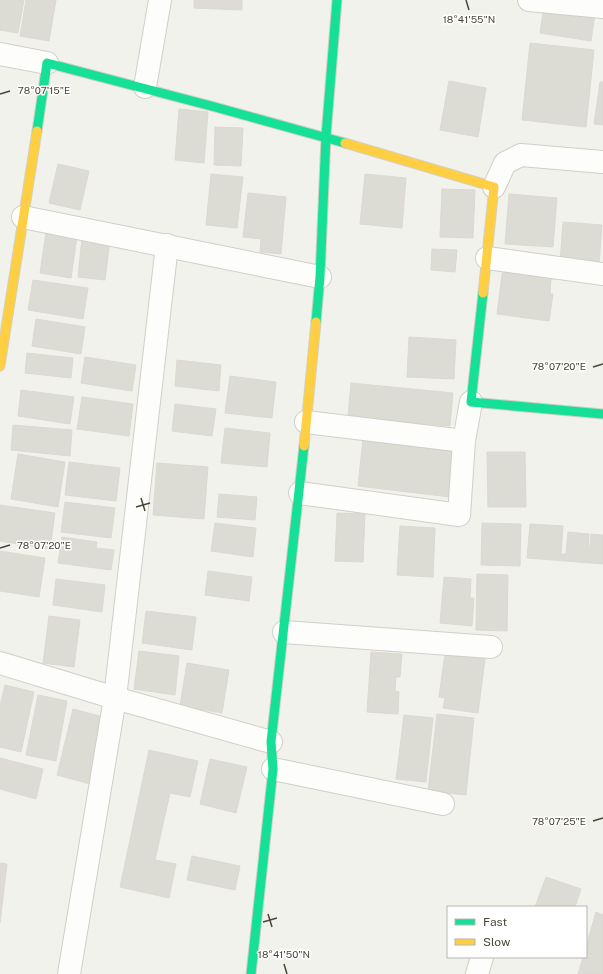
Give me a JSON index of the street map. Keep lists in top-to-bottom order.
{
  "legend": ["Fast", "Slow"],
  "coordinates": [
    "18°41'55\"N",
    "78°07'15\"E",
    "78°07'20\"E",
    "78°07'25\"E",
    "18°41'50\"N"
  ]
}
